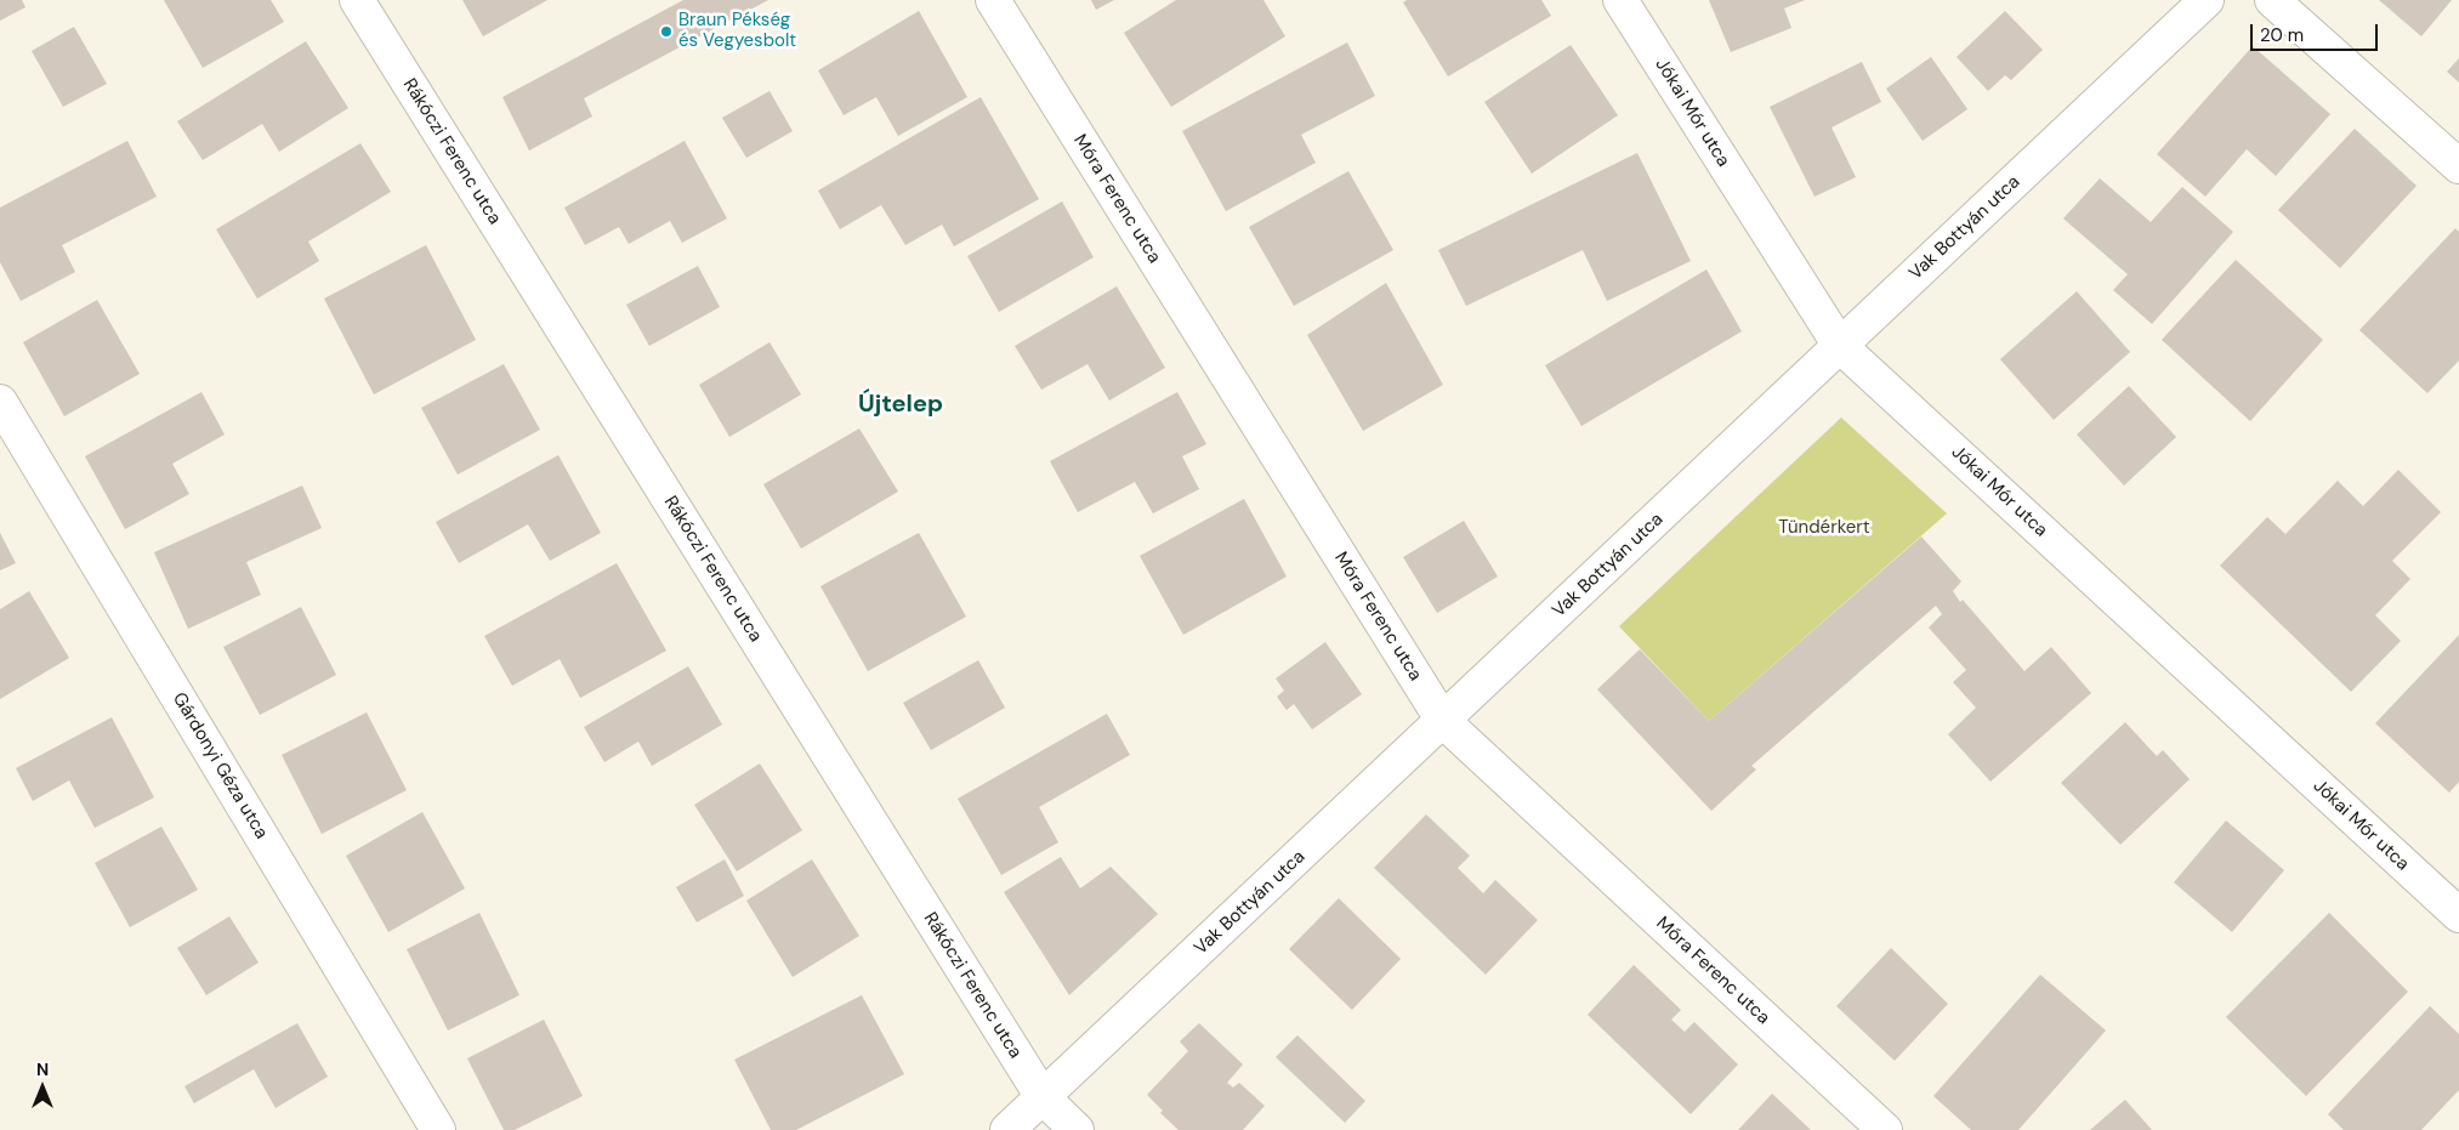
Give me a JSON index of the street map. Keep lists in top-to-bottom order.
{
  "streets": {
    "street": [
      "Jókai Mór utca",
      "Rákóczi Ferenc utca",
      "Móra Ferenc utca",
      "Vak Bottyán utca",
      "Gárdonyi Géza utca"
    ]
  },
  "crossings": [
    ["Jókai Mór utca", "Vak Bottyán utca"],
    ["Rákóczi Ferenc utca", "Vak Bottyán utca"],
    ["Móra Ferenc utca", "Vak Bottyán utca"]
  ],
  "districts": ["Újtelep"],
  "parks": ["Tündérkert"],
  "places": ["Braun Pékség és Vegyesbolt"],
  "scale_bar": "20 m",
  "north": "top"
}
